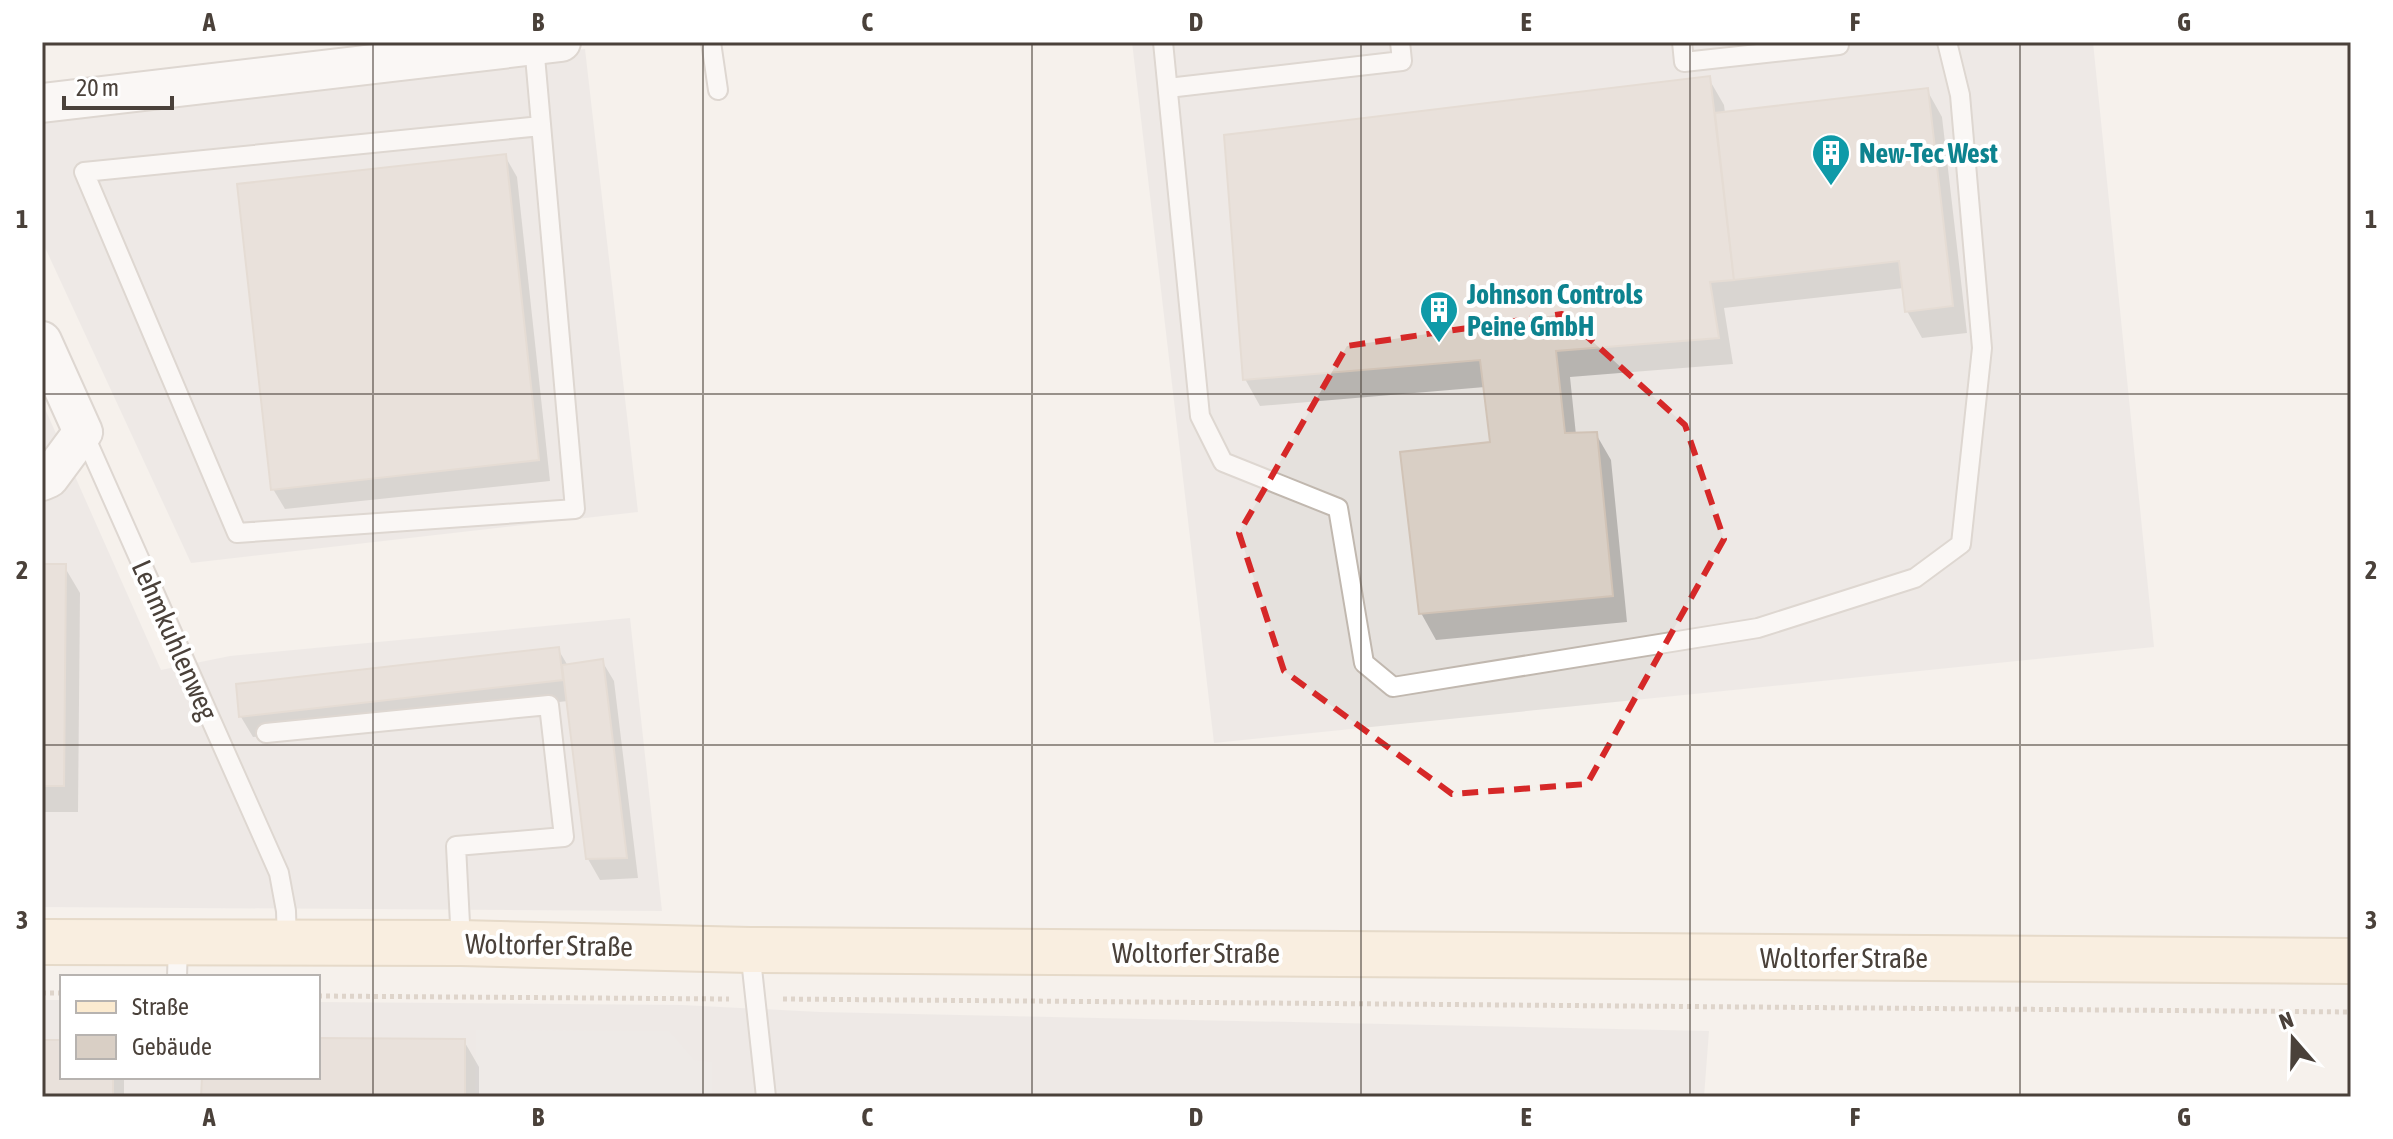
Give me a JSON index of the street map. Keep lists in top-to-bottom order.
{
  "streets": {
    "main road": ["Woltorfer Straße"],
    "street": ["Lehmkuhlenweg"]
  },
  "crossings": [
    ["Lehmkuhlenweg", "Woltorfer Straße"]
  ],
  "places": {
    "building": ["New-Tec West", "Johnson Controls Peine GmbH"]
  },
  "legend": ["Straße", "Gebäude"],
  "scale_bar": "20 m",
  "north": "top",
  "grid": {
    "columns": [
      "A",
      "B",
      "C",
      "D",
      "E",
      "F",
      "G"
    ],
    "rows": ["1", "2", "3"]
  }
}
